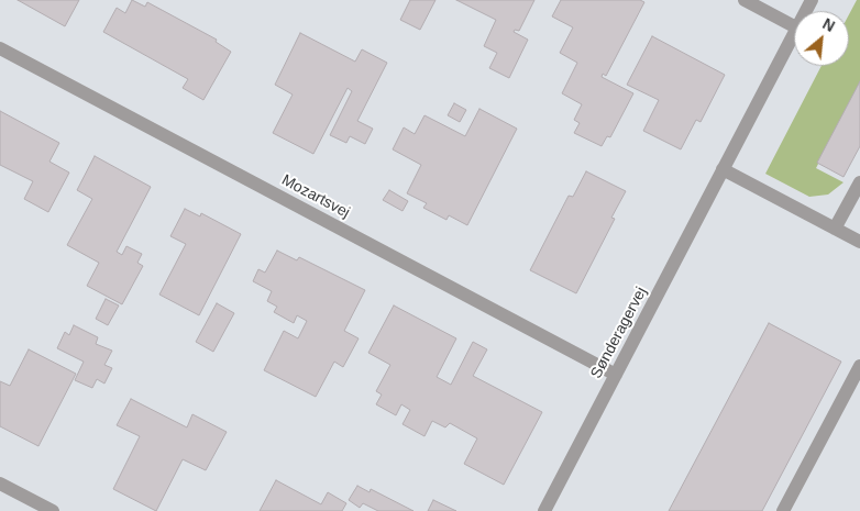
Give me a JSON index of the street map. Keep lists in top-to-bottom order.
{
  "streets": {
    "street": ["Mozartsvej", "Sønderagervej"]
  },
  "crossings": [
    ["Mozartsvej", "Sønderagervej"]
  ],
  "north": "top right"
}
